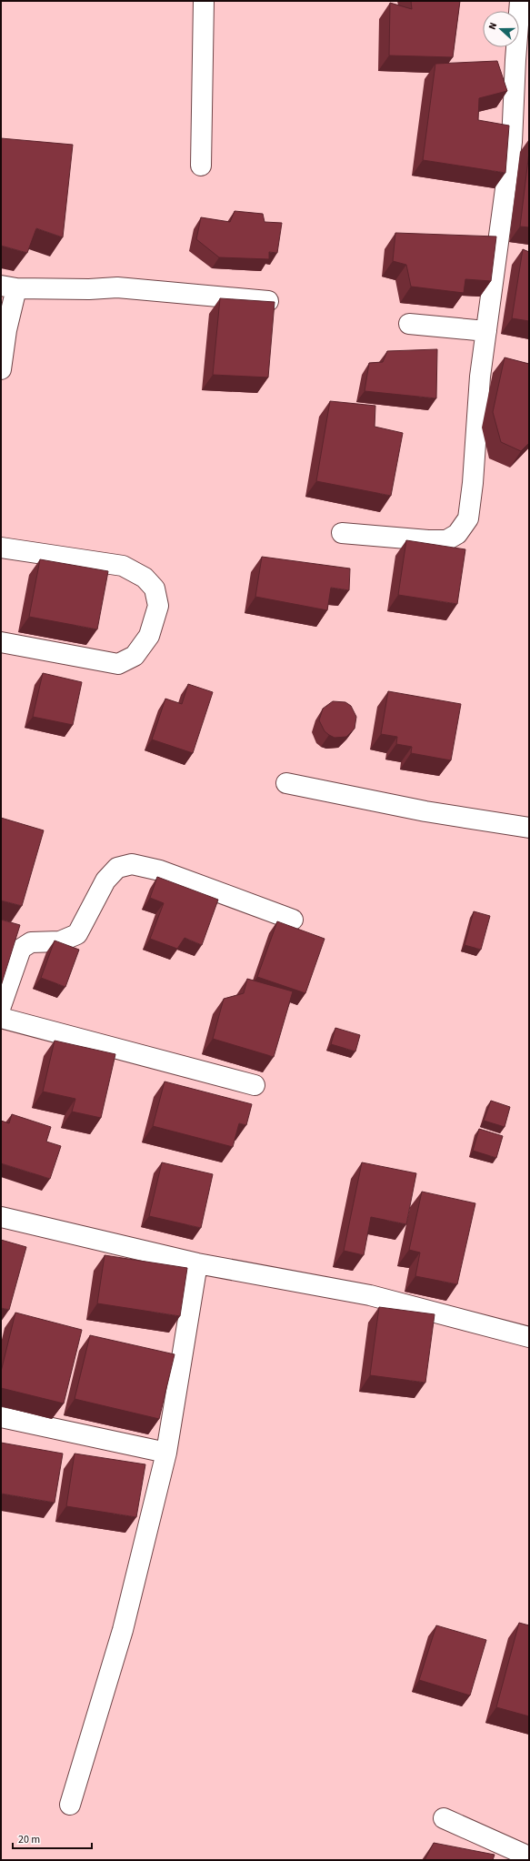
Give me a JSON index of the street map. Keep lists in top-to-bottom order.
{
  "scale_bar": "20 m",
  "north": "left"
}
